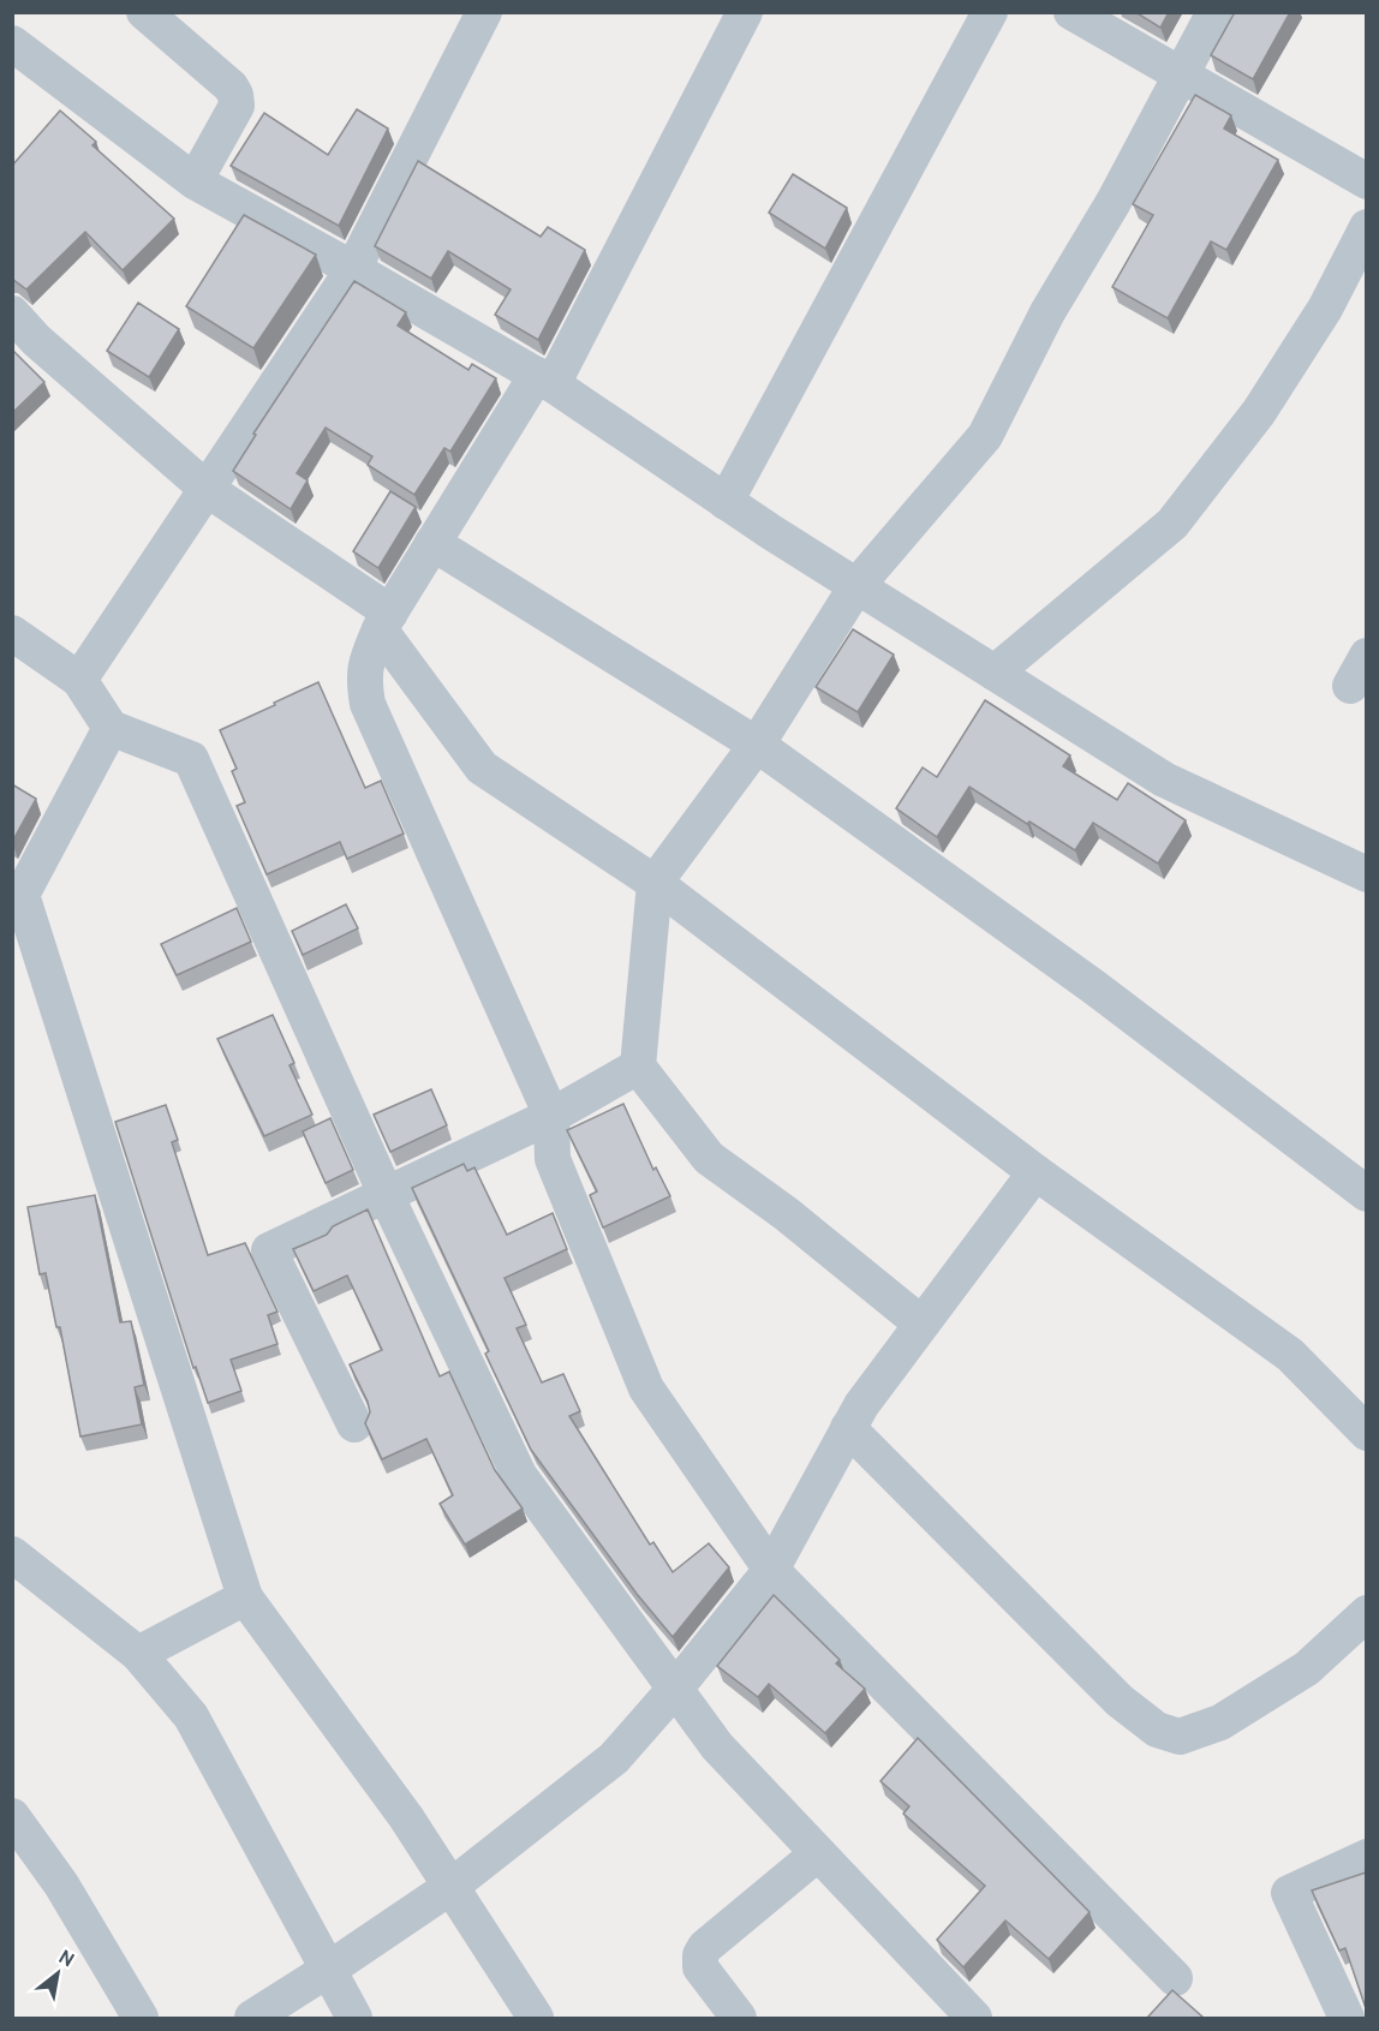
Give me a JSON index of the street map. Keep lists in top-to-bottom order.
{
  "north": "top right"
}
